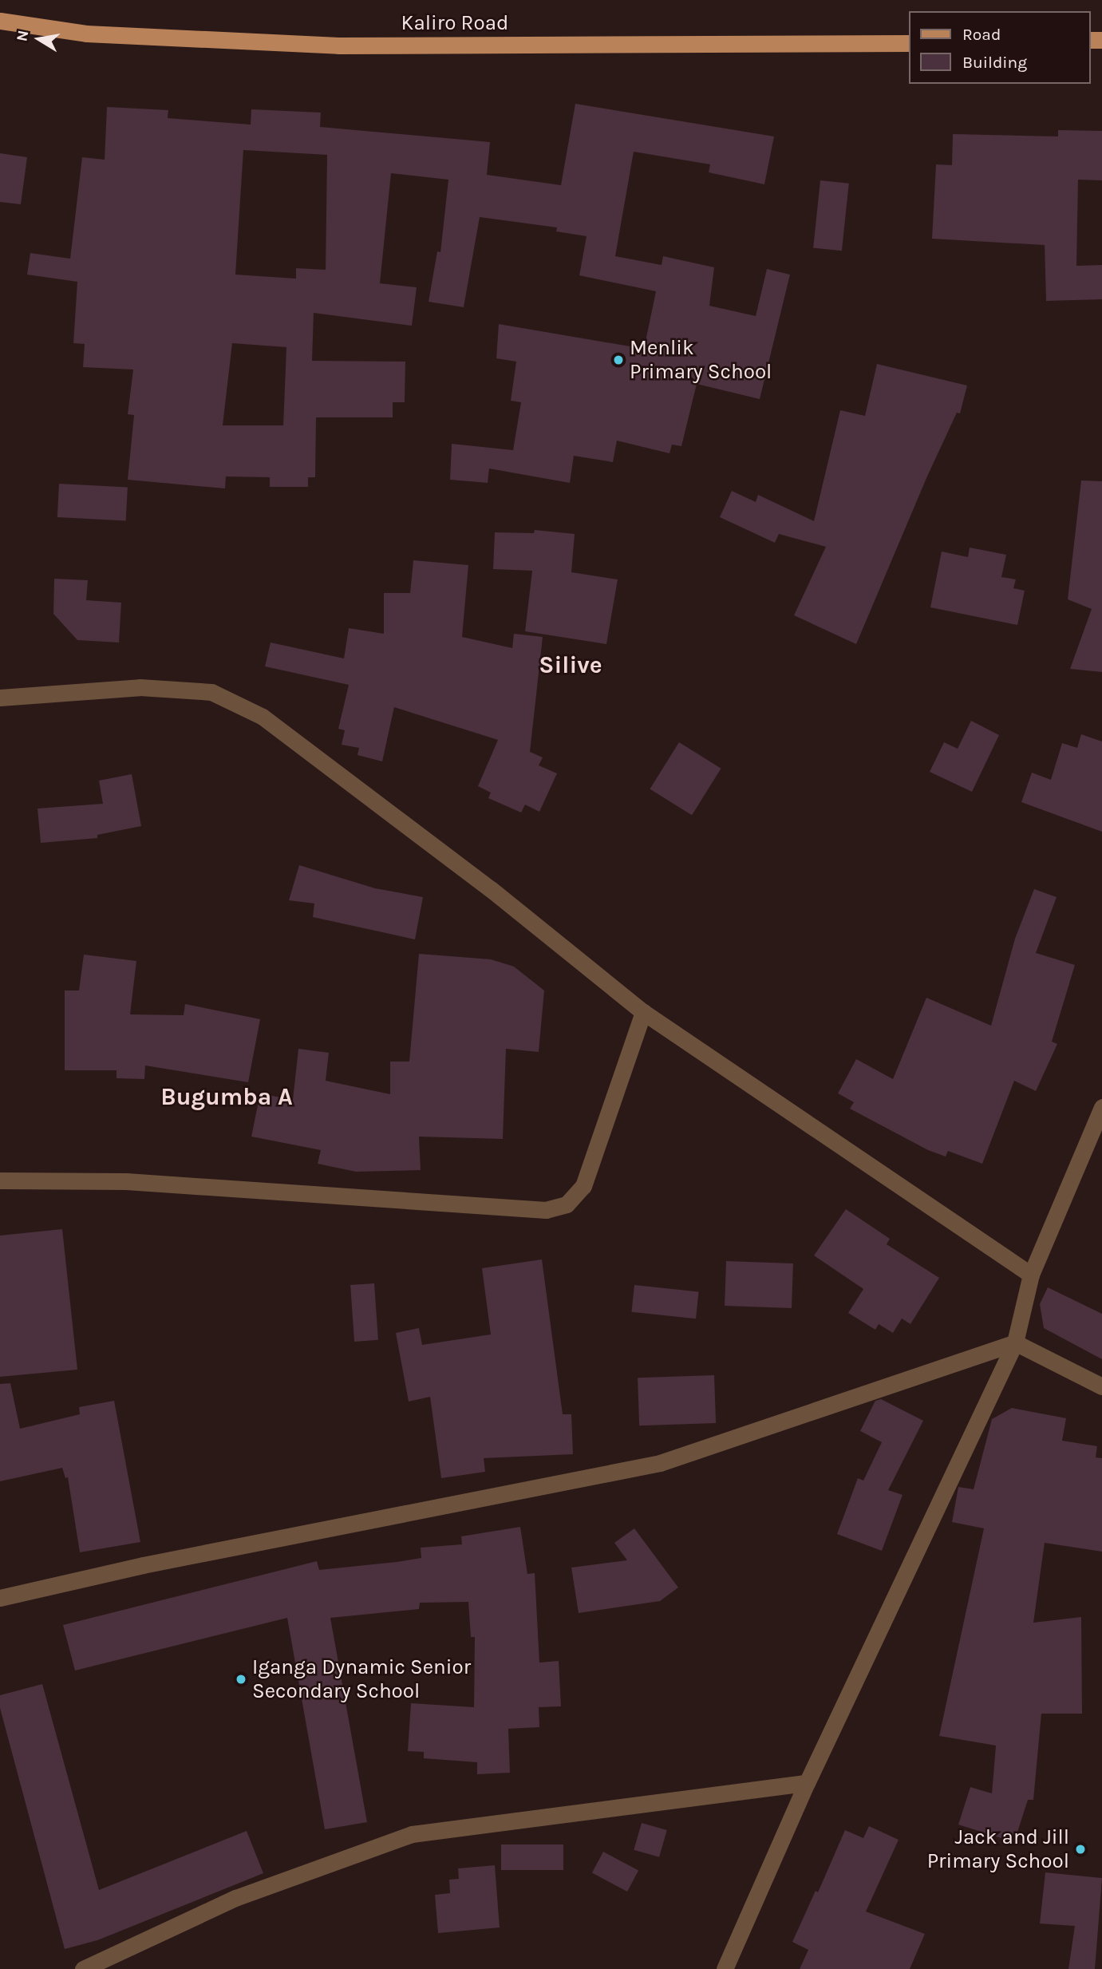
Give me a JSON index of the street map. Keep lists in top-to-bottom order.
{
  "streets": {
    "main road": ["Kaliro Road"]
  },
  "districts": ["Silive", "Bugumba A"],
  "places": ["Menlik Primary School", "Iganga Dynamic Senior Secondary School", "Jack and Jill Primary School"],
  "legend": ["Road", "Building"],
  "north": "left"
}
